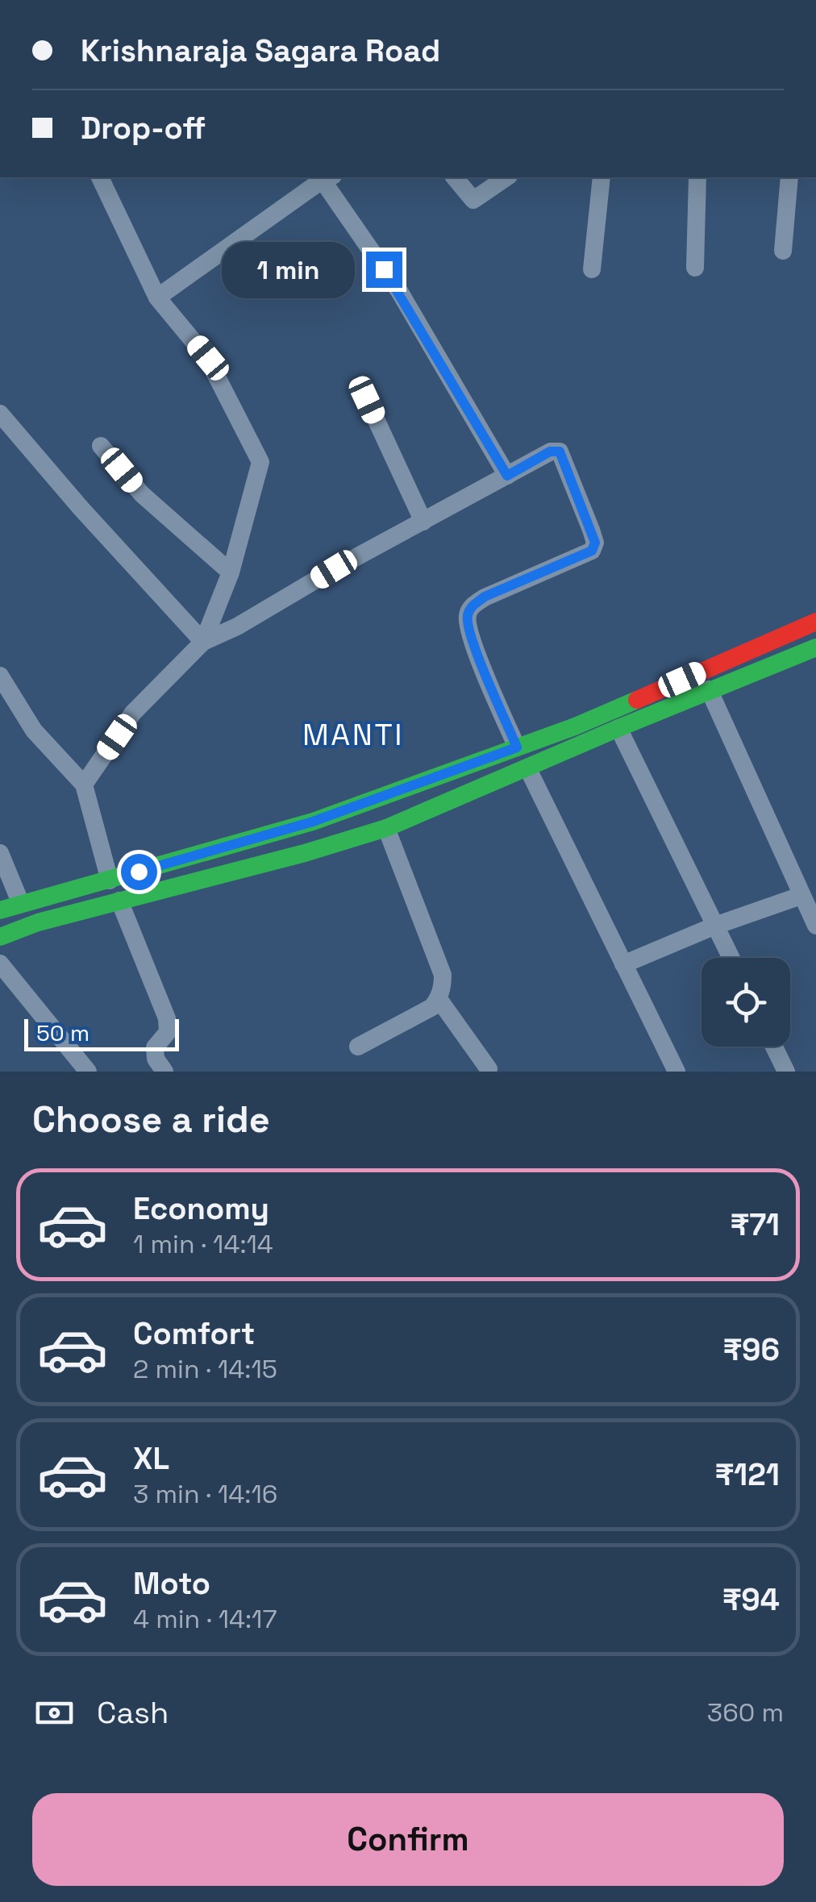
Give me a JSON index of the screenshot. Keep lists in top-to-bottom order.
{
  "districts": ["MANTI"],
  "scale_bar": "50 m",
  "page": {
    "banner": ["Krishnaraja Sagara Road", "Drop-off"],
    "bubble": "1 min",
    "scale": "50 m",
    "heading": "Choose a ride",
    "list": [
      {
        "name": "Economy",
        "note": "1 min · 14:14",
        "value": "₹71"
      },
      {
        "name": "Comfort",
        "note": "2 min · 14:15",
        "value": "₹96"
      },
      {
        "name": "XL",
        "note": "3 min · 14:16",
        "value": "₹121"
      },
      {
        "name": "Moto",
        "note": "4 min · 14:17",
        "value": "₹94"
      }
    ],
    "pay": ["Cash", "360 m"],
    "buttons": "Confirm"
  }
}
